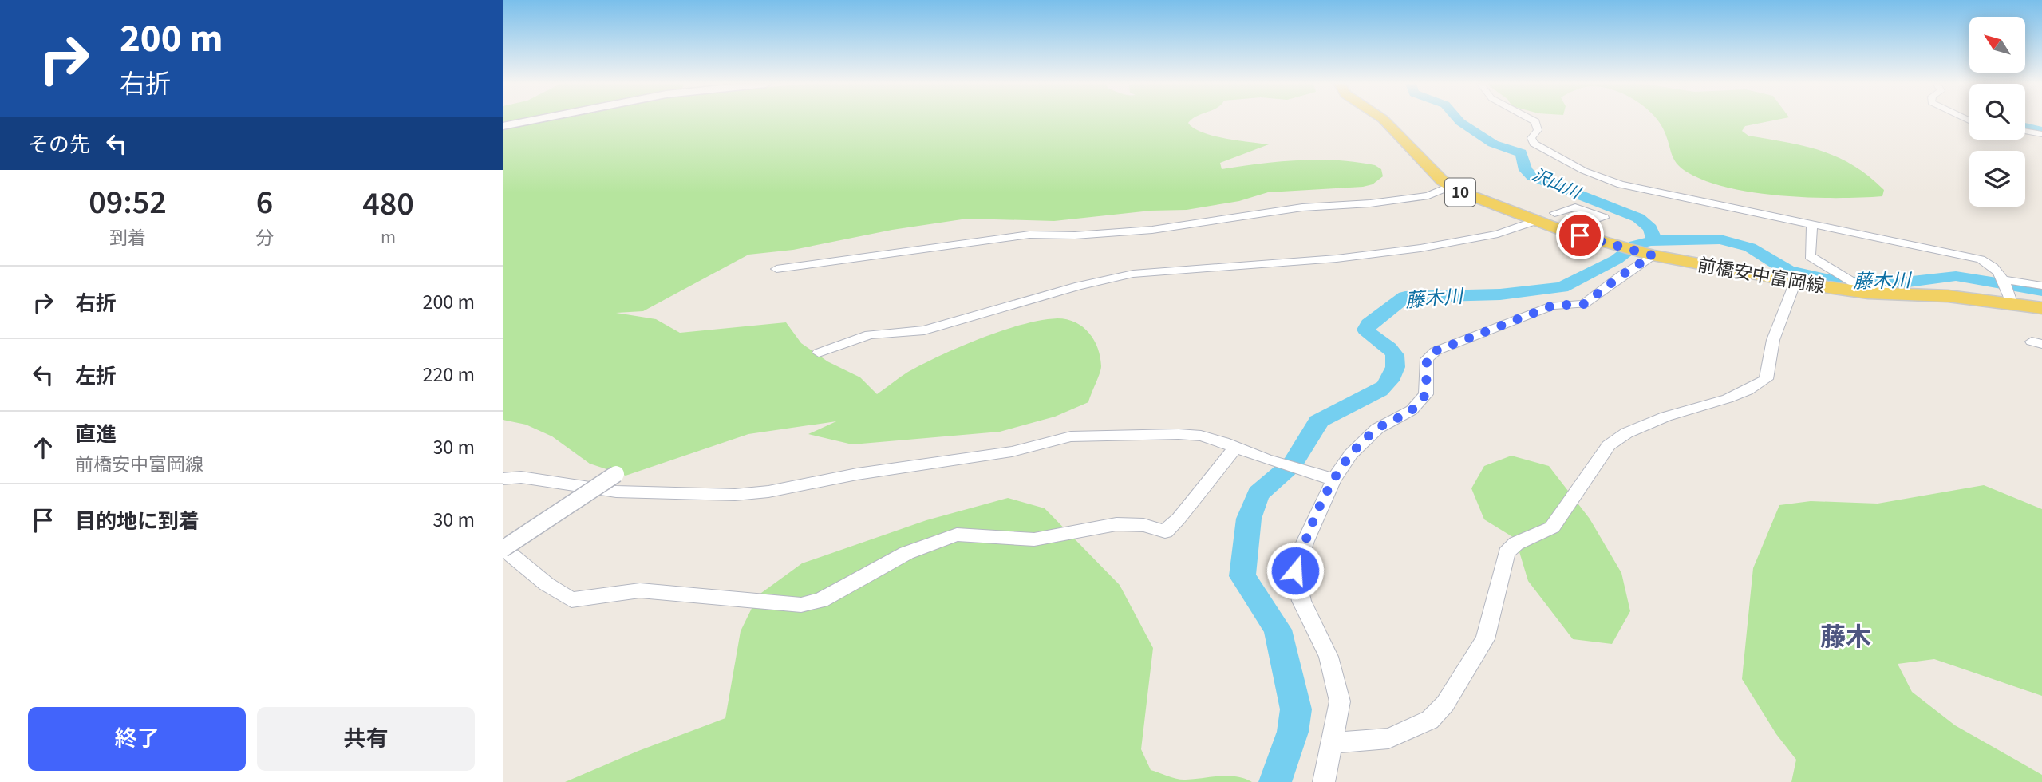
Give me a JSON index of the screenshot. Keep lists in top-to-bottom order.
{
  "streets": {
    "main road": ["10", "前橋安中富岡線"]
  },
  "crossings": [
    ["10", "前橋安中富岡線"]
  ],
  "districts": ["藤木"],
  "water": ["沢山川", "藤木川"],
  "north": "top left",
  "page": {
    "turn": ["200 m", "右折"],
    "then": "その先",
    "eta": [
      "09:52",
      "到着",
      "6",
      "分",
      "480",
      "m"
    ],
    "list": [
      {
        "name": "右折",
        "value": "200 m"
      },
      {
        "name": "左折",
        "value": "220 m"
      },
      {
        "name": "直進",
        "note": "前橋安中富岡線",
        "value": "30 m"
      },
      {
        "name": "目的地に到着",
        "value": "30 m"
      }
    ],
    "buttons": ["終了", "共有"]
  }
}
